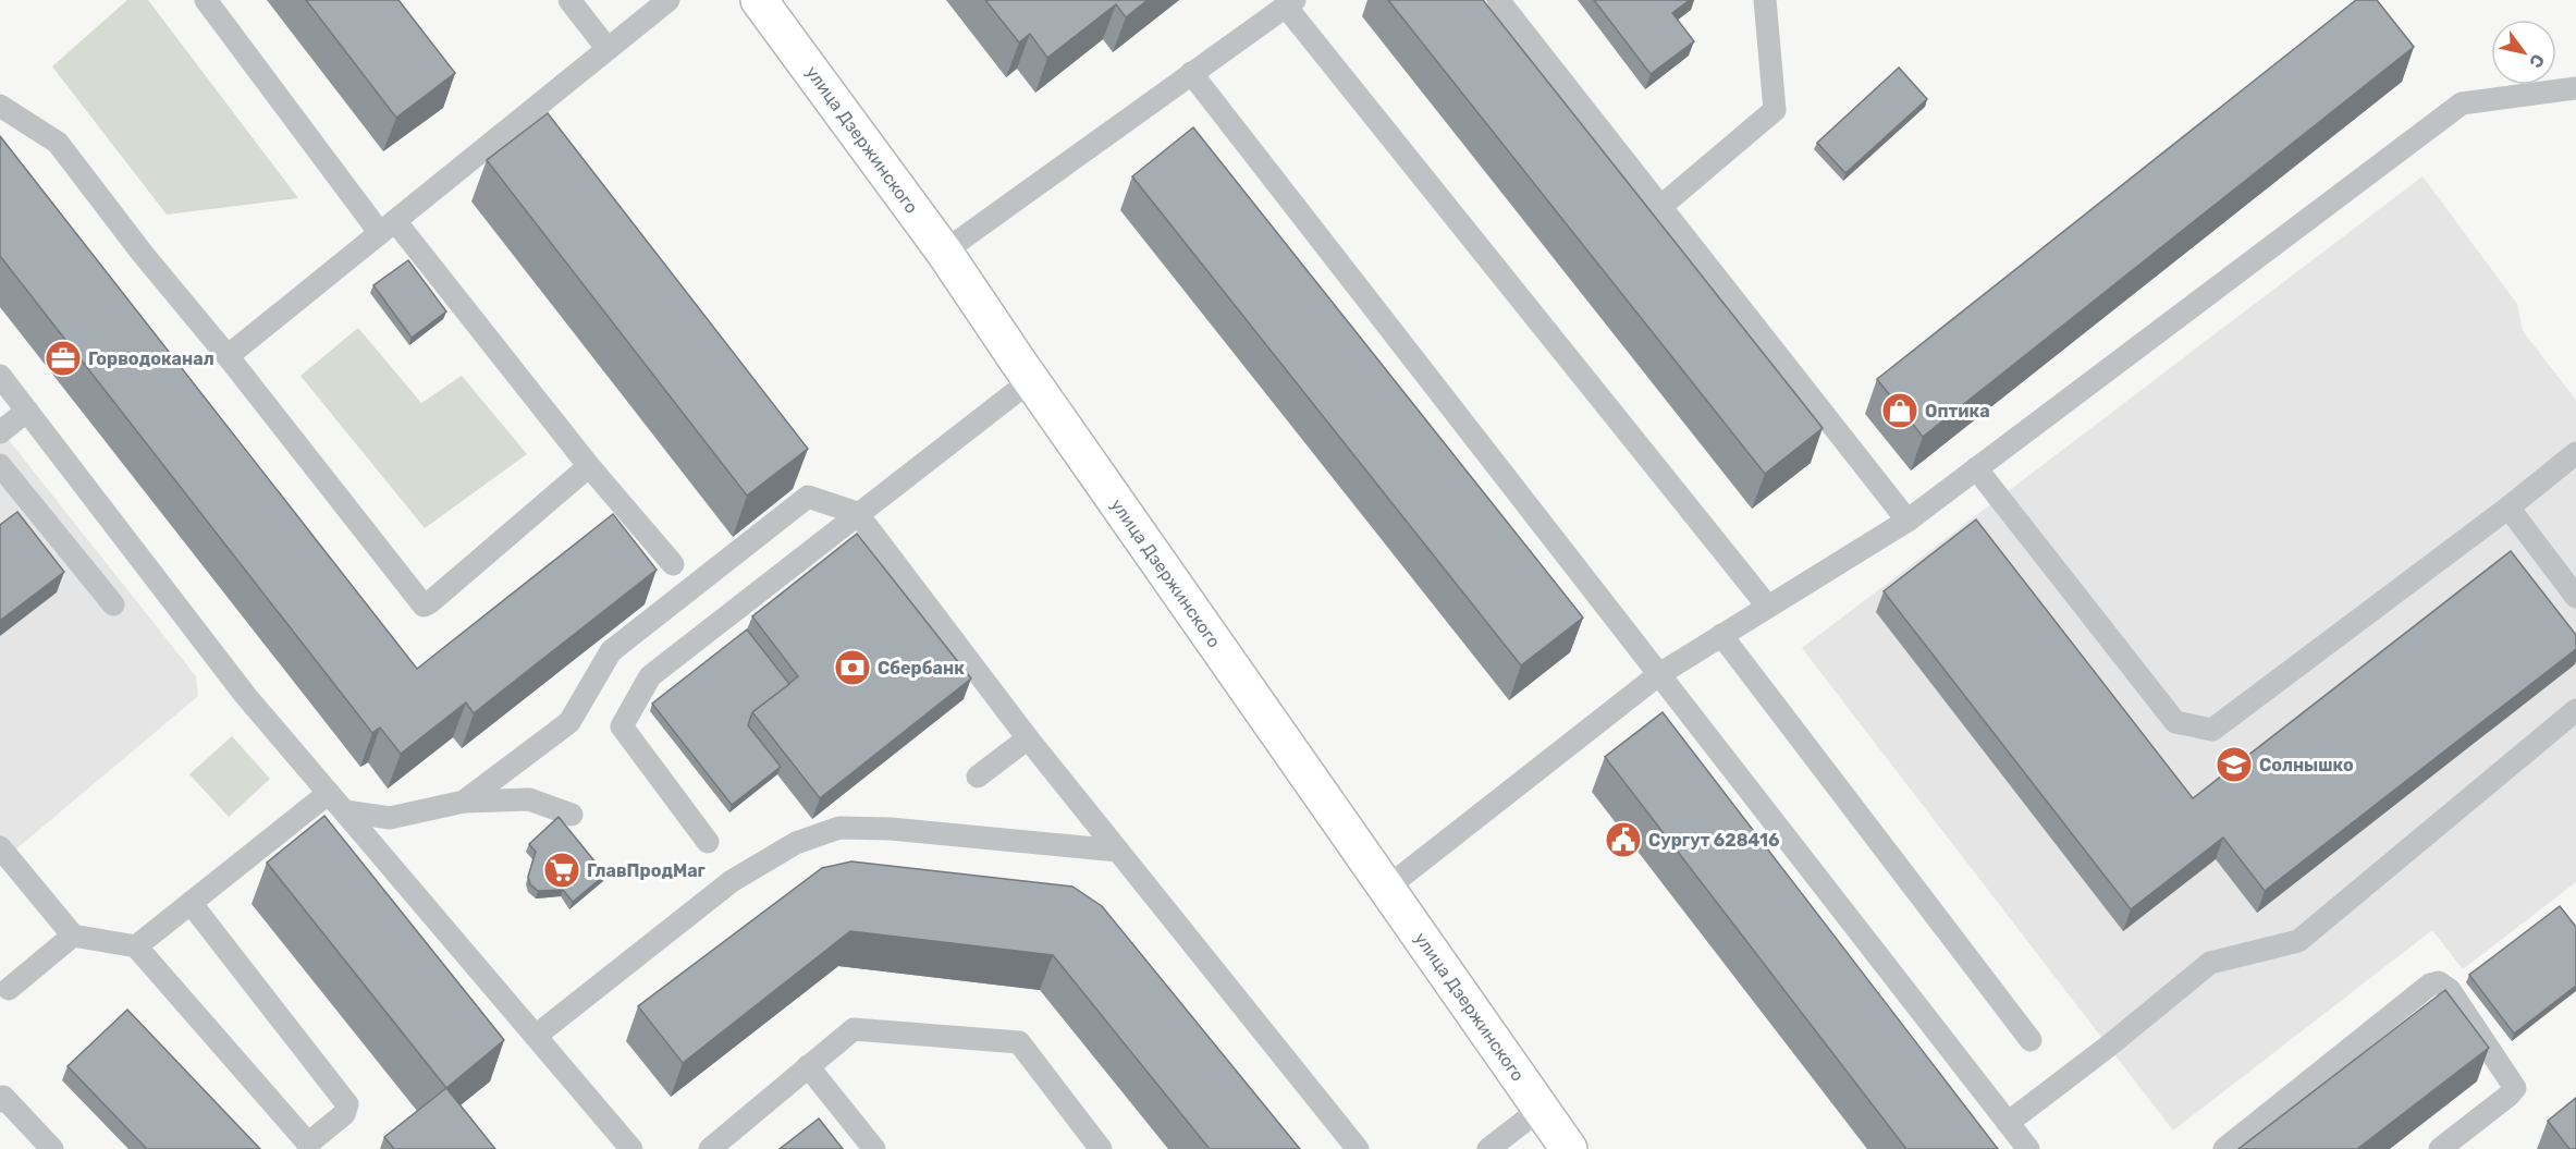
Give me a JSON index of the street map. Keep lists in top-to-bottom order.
{
  "streets": {
    "main road": ["улица Дзержинского"]
  },
  "places": {
    "office": ["Горводоканал"],
    "shop": ["Оптика"],
    "bank": ["Сбербанк"],
    "school or university": ["Солнышко"],
    "public building": ["Сургут 628416"],
    "supermarket": ["ГлавПродМаг"]
  },
  "north": "bottom right"
}
